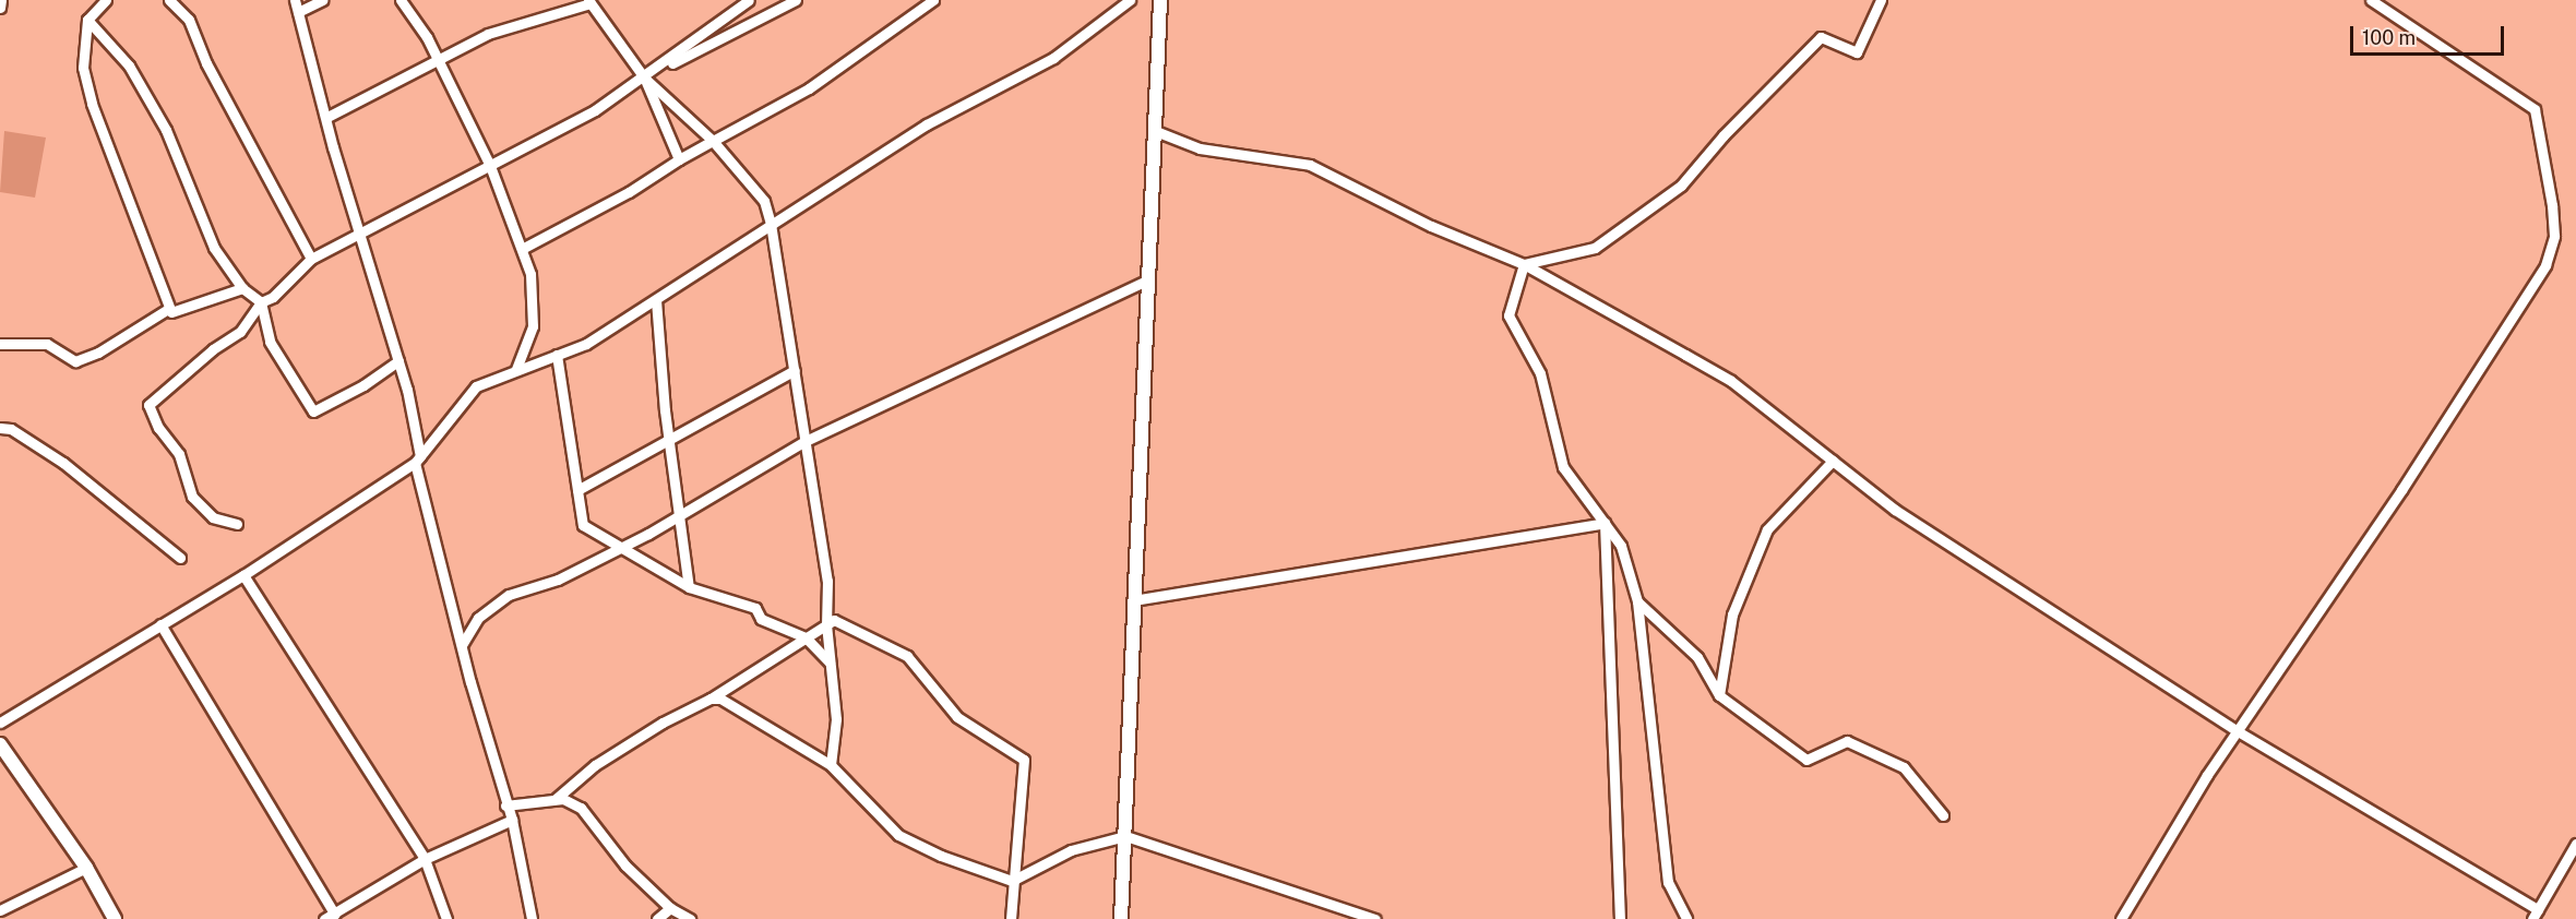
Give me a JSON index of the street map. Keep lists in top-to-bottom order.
{
  "scale_bar": "100 m"
}
